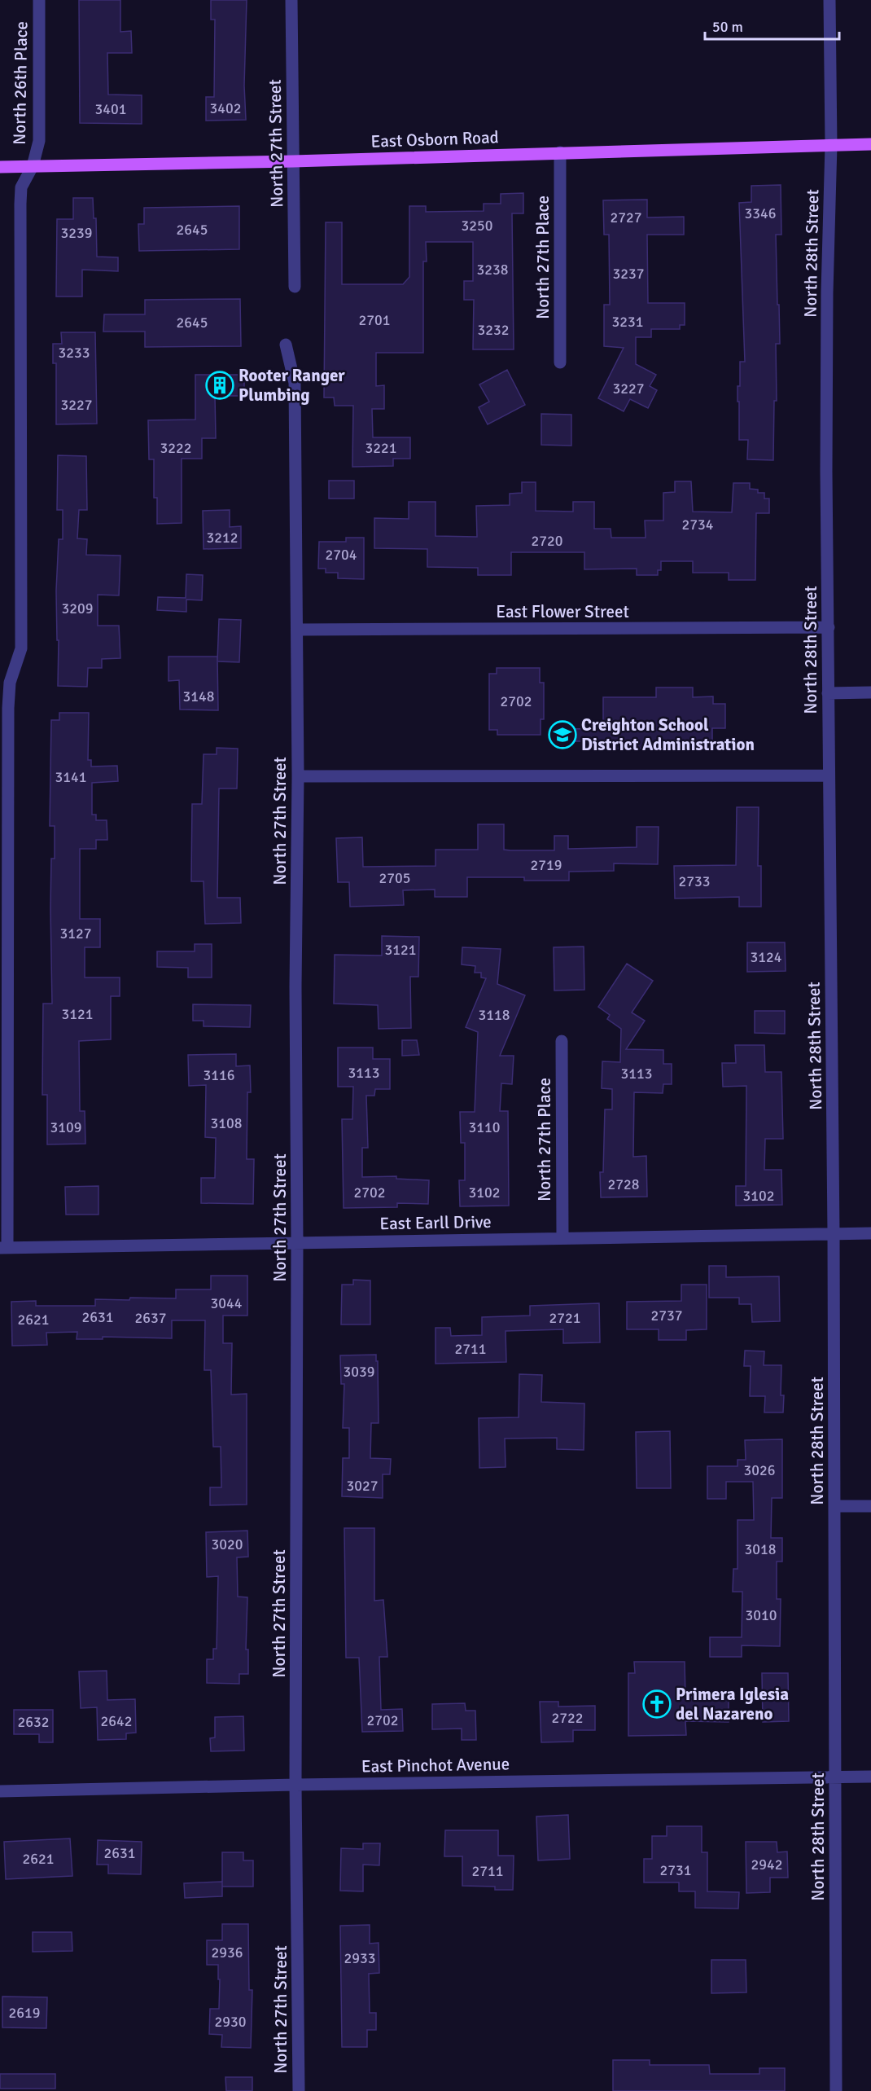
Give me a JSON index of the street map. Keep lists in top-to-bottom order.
{
  "streets": {
    "main road": ["East Osborn Road"],
    "street": [
      "North 26th Place",
      "North 27th Street",
      "North 28th Street",
      "North 27th Place",
      "East Flower Street",
      "East Earll Drive",
      "East Pinchot Avenue"
    ]
  },
  "crossings": [
    ["North 26th Place", "East Osborn Road"],
    ["North 26th Place", "East Earll Drive"],
    ["East Osborn Road", "North 27th Street"],
    ["East Osborn Road", "North 28th Street"],
    ["East Osborn Road", "North 27th Place"],
    ["North 27th Street", "East Flower Street"],
    ["North 27th Street", "East Earll Drive"],
    ["North 27th Street", "East Pinchot Avenue"],
    ["North 28th Street", "East Flower Street"],
    ["North 28th Street", "East Earll Drive"],
    ["North 28th Street", "East Pinchot Avenue"],
    ["North 27th Place", "East Earll Drive"]
  ],
  "places": {
    "building": ["Rooter Ranger Plumbing"],
    "school or university": ["Creighton School District Administration"],
    "church": ["Primera Iglesia del Nazareno"]
  },
  "house_numbers": [
    "3402",
    "3401",
    "3346",
    "2727",
    "3250",
    "2645",
    "3239",
    "3238",
    "3237",
    "2701",
    "3231",
    "2645",
    "3232",
    "3233",
    "3227",
    "3227",
    "3222",
    "3221",
    "2734",
    "3212",
    "2720",
    "2704",
    "3209",
    "3148",
    "2702",
    "3141",
    "2719",
    "2705",
    "2733",
    "3127",
    "3121",
    "3124",
    "3121",
    "3118",
    "3113",
    "3113",
    "3116",
    "3108",
    "3109",
    "3110",
    "2728",
    "2702",
    "3102",
    "3102",
    "3044",
    "2737",
    "2631",
    "2637",
    "2721",
    "2621",
    "2711",
    "3039",
    "3026",
    "3027",
    "3020",
    "3018",
    "3010",
    "2722",
    "2702",
    "2642",
    "2632",
    "2631",
    "2621",
    "2942",
    "2731",
    "2711",
    "2936",
    "2933",
    "2619",
    "2930"
  ],
  "scale_bar": "50 m"
}
